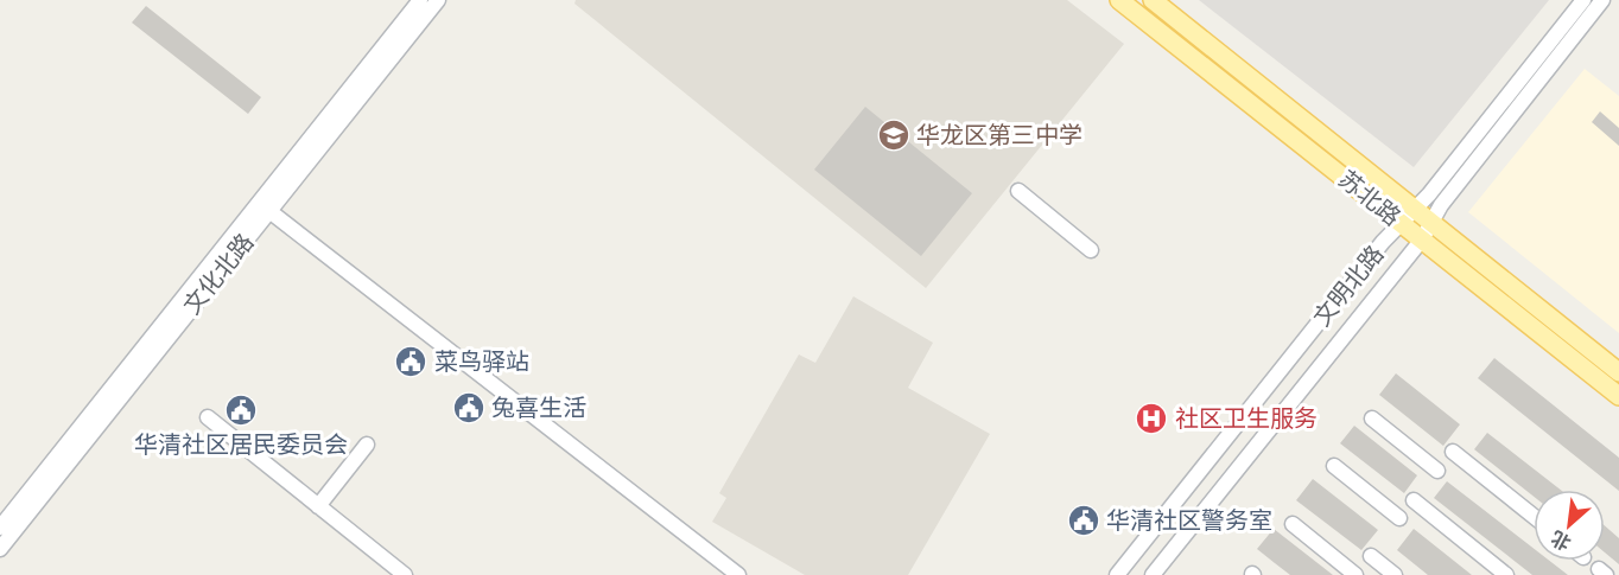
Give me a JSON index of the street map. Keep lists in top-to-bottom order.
{
  "streets": {
    "main road": ["苏北路"],
    "street": ["文化北路", "文明北路"]
  },
  "crossings": [
    ["苏北路", "文明北路"]
  ],
  "places": {
    "school or university": ["华龙区第三中学"],
    "public building": [
      "菜鸟驿站",
      "兔喜生活",
      "华清社区居民委员会",
      "华清社区警务室"
    ],
    "hospital": ["社区卫生服务"]
  },
  "north": "bottom left"
}
